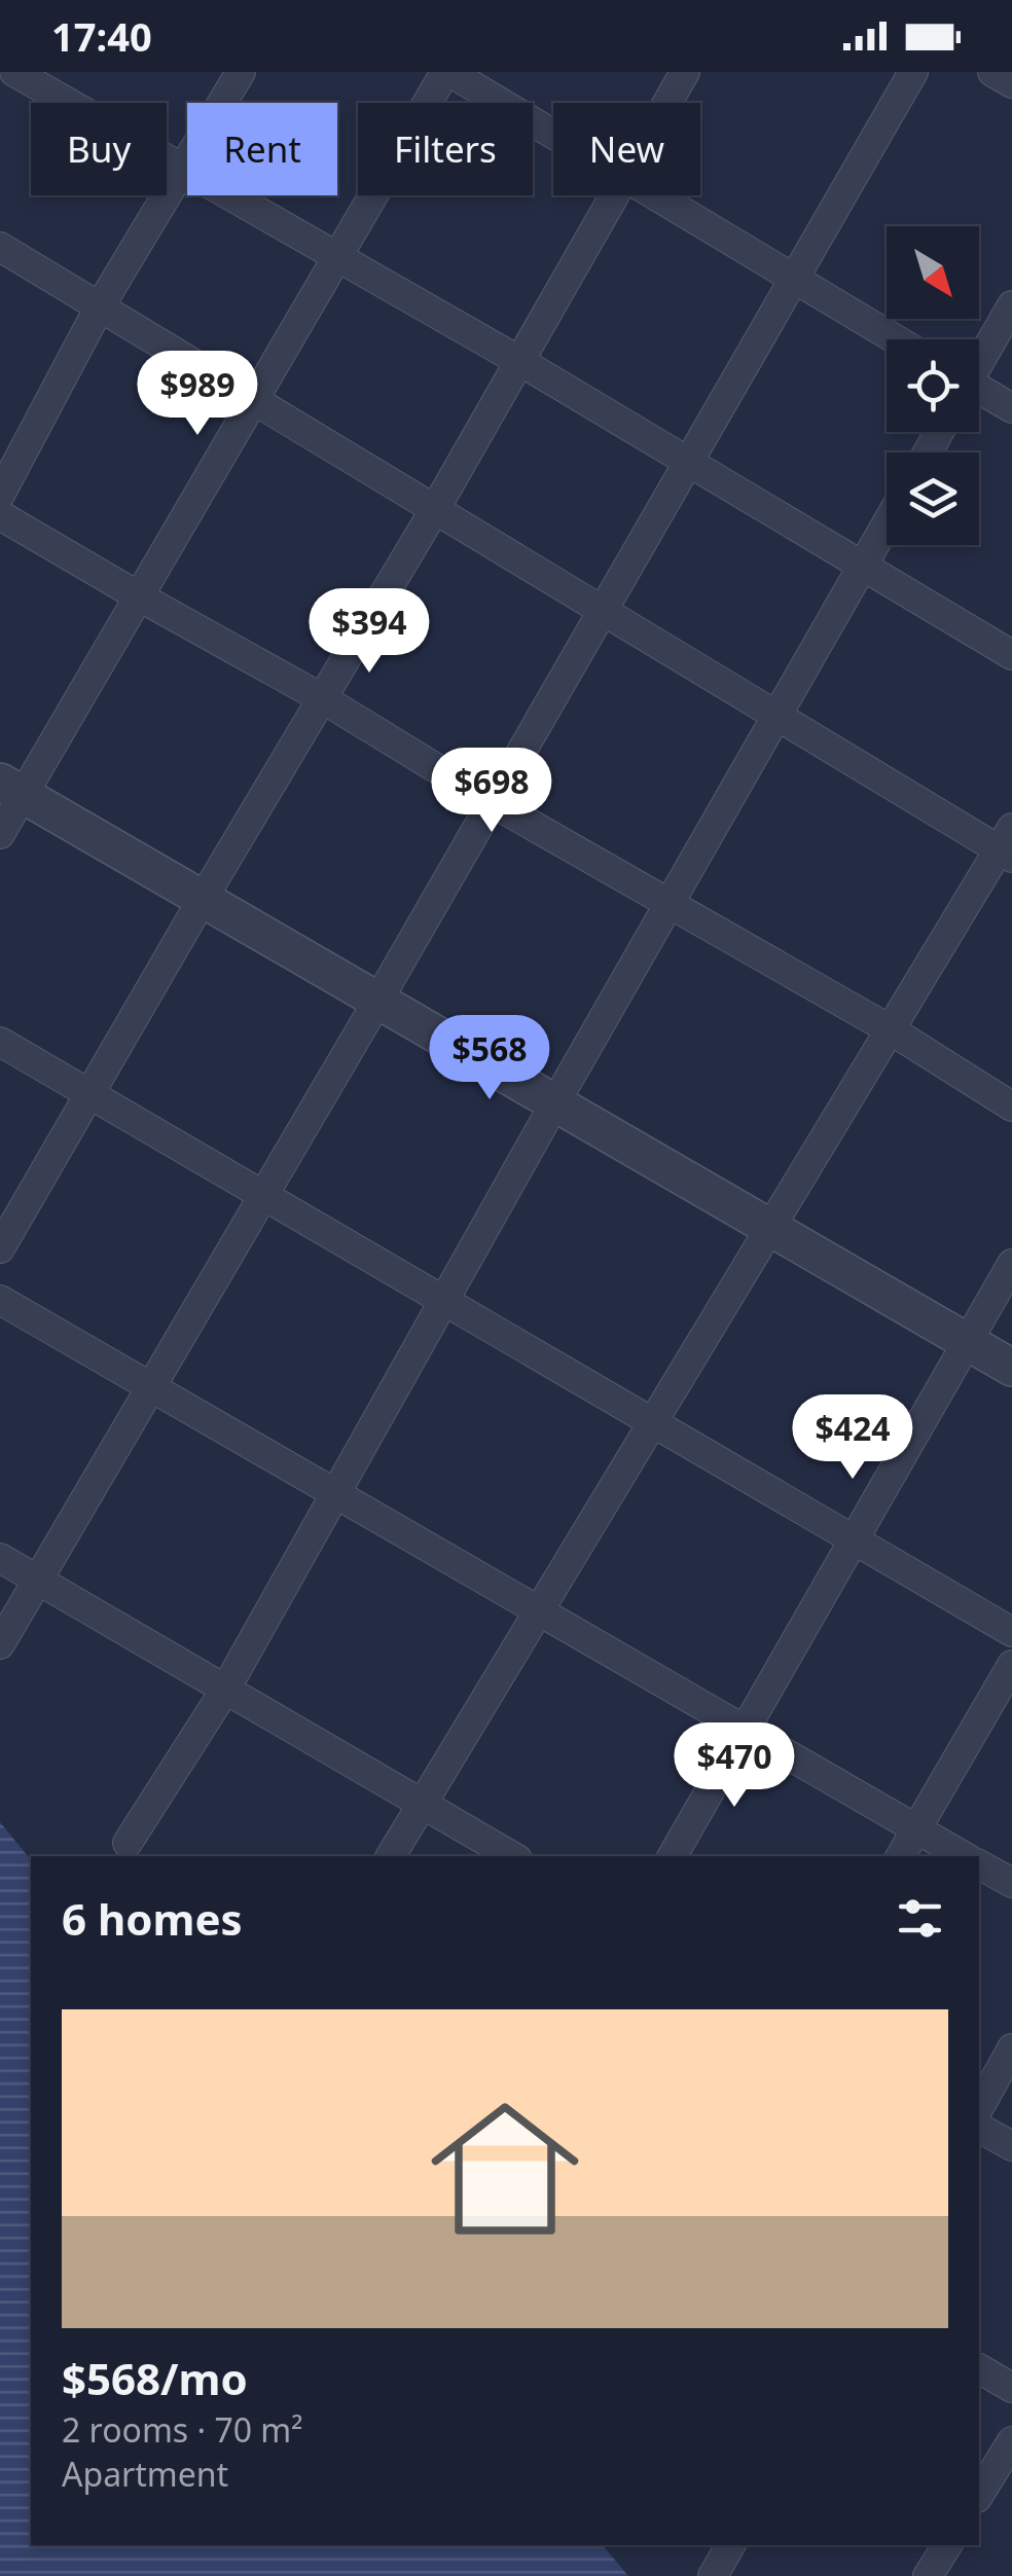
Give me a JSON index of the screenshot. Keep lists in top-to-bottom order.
{
  "north": "bottom right",
  "page": {
    "status": "17:40",
    "chip": [
      "Buy",
      "Rent",
      "Filters",
      "New"
    ],
    "price": [
      "$989",
      "$394",
      "$698",
      "$568",
      "$424",
      "$470"
    ],
    "heading": "6 homes",
    "list": [
      {
        "name": "$568/mo",
        "note": "2 rooms · 70 m² · Apartment"
      }
    ]
  }
}
